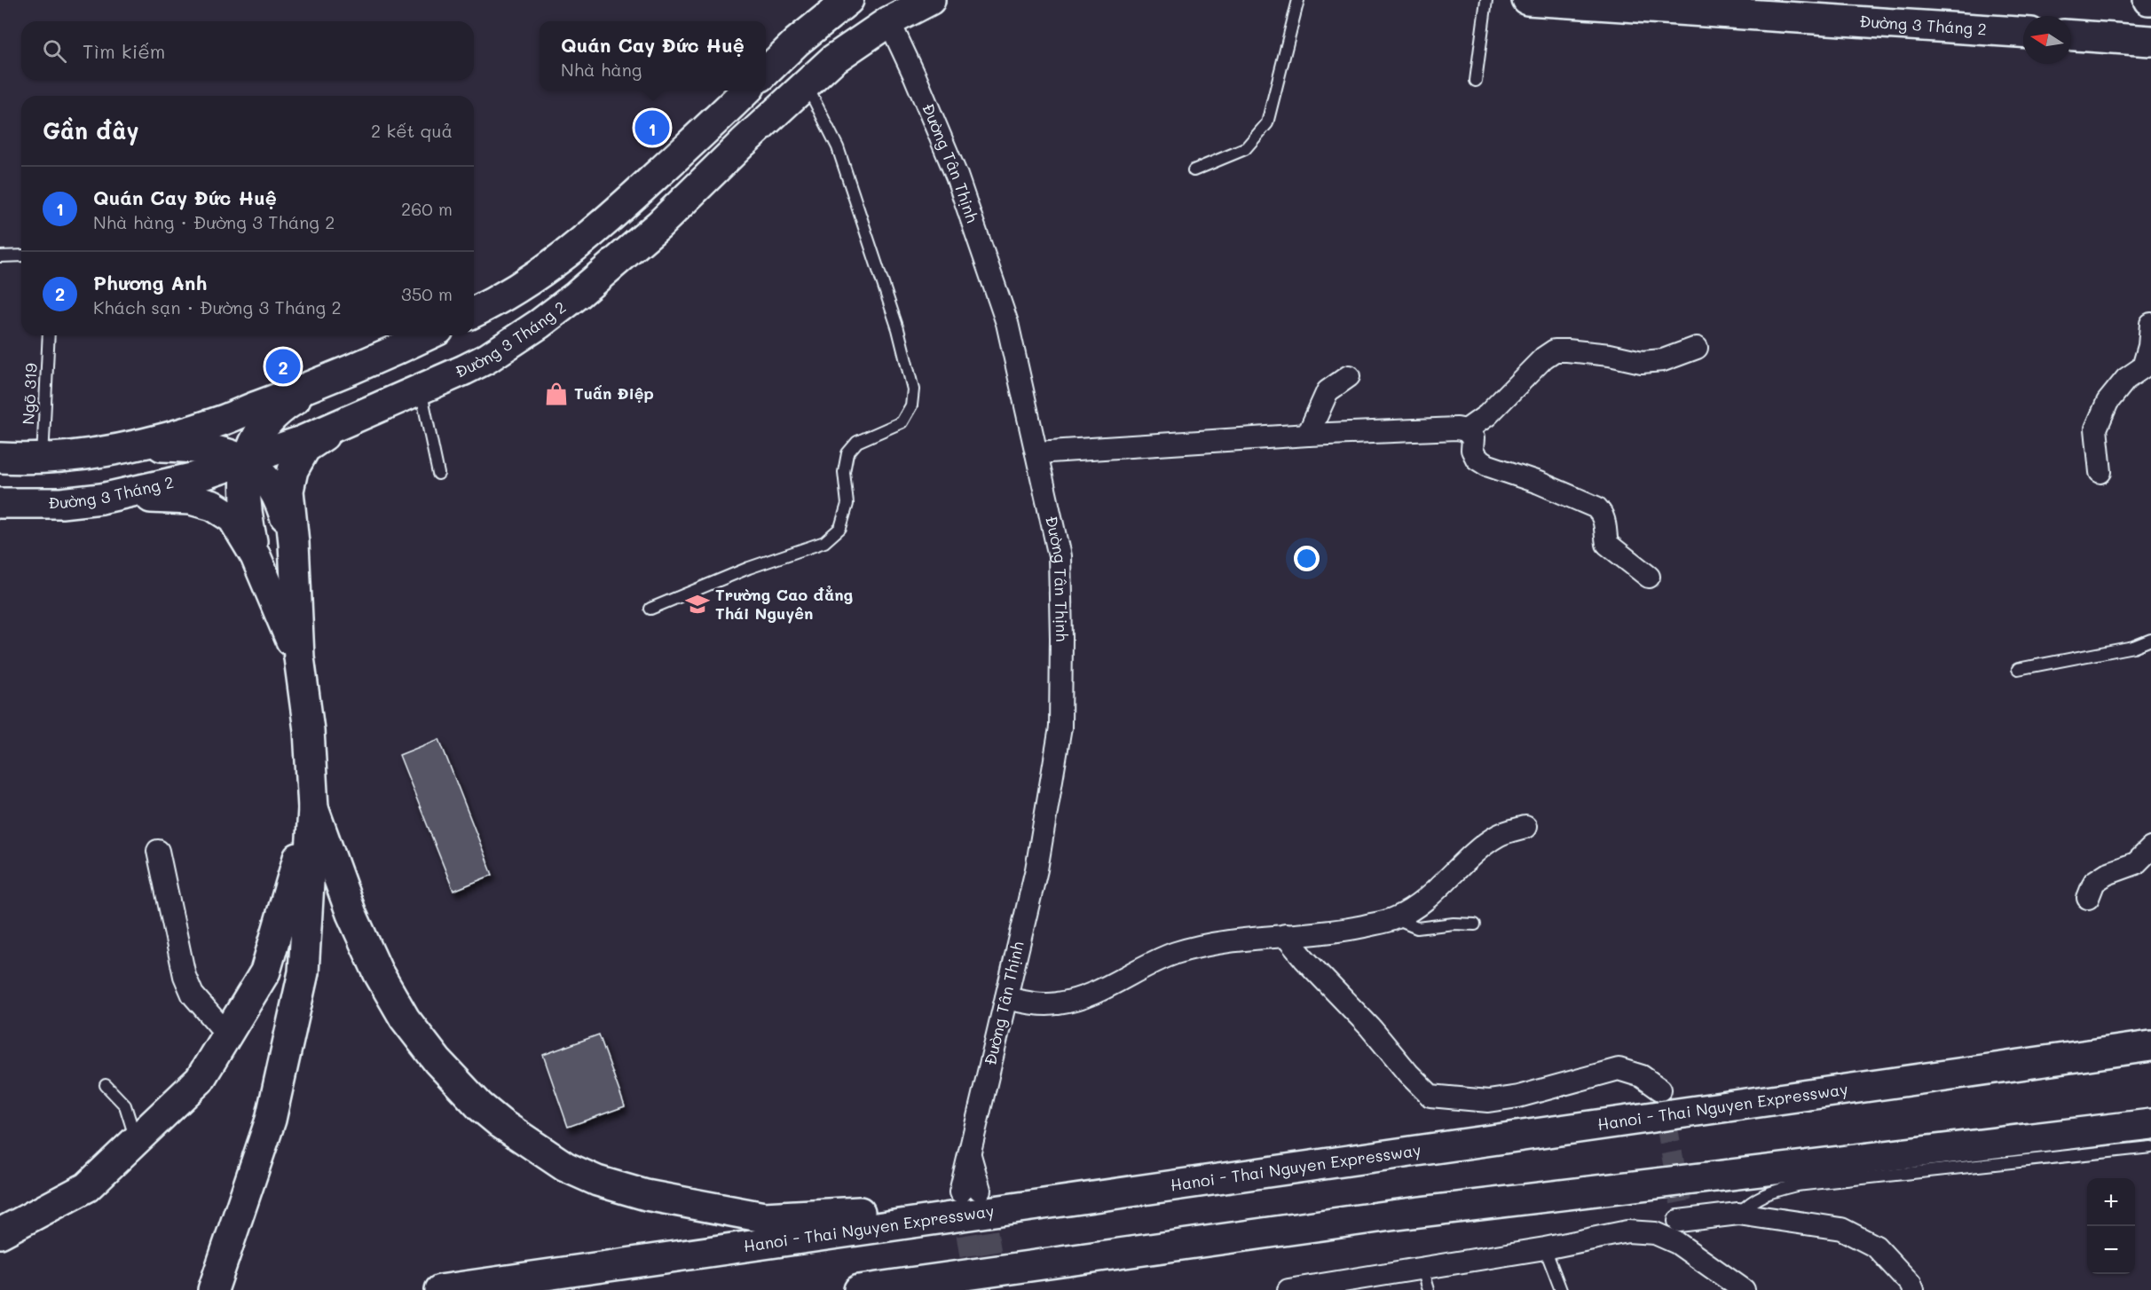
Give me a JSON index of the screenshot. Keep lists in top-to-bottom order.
{
  "streets": {
    "highway": ["Đường 3 Tháng 2", "Hanoi - Thai Nguyen Expressway"],
    "street": ["Đường Tân Thịnh"],
    "lane": ["Ngõ 319"]
  },
  "crossings": [
    ["Đường 3 Tháng 2", "Đường Tân Thịnh"]
  ],
  "places": {
    "shop": ["Tuấn Điệp"],
    "school or university": ["Trường Cao đẳng Thái Nguyên"]
  },
  "north": "left",
  "page": {
    "popup": ["Quán Cay Đức Huệ", "Nhà hàng"],
    "search": "Tìm kiếm",
    "heading": ["Gần đây", "2 kết quả"],
    "pins": ["1", "2"],
    "list": [
      {
        "mark": "1",
        "name": "Quán Cay Đức Huệ",
        "note": "Nhà hàng · Đường 3 Tháng 2",
        "value": "260 m"
      },
      {
        "mark": "2",
        "name": "Phương Anh",
        "note": "Khách sạn · Đường 3 Tháng 2",
        "value": "350 m"
      }
    ],
    "map_buttons": ["+", "−"]
  }
}
